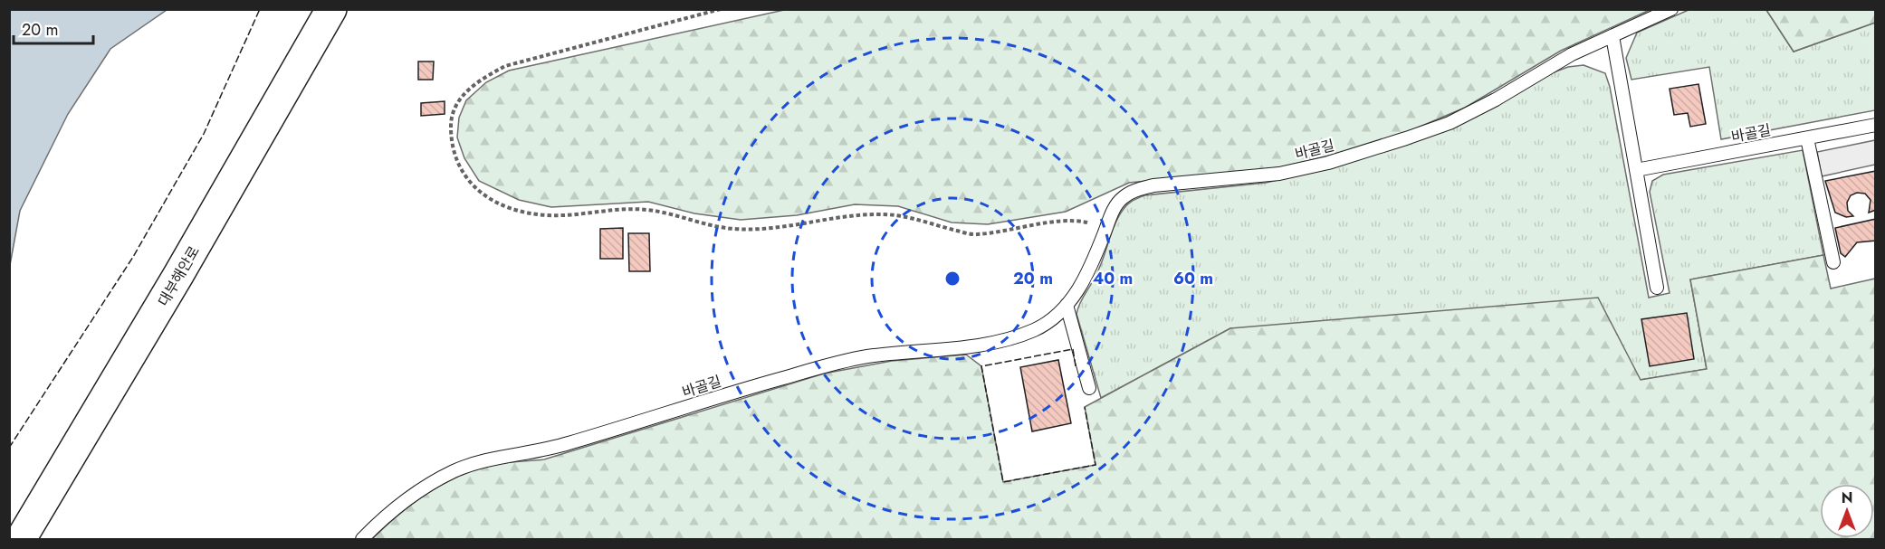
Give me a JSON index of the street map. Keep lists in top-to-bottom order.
{
  "streets": {
    "street": ["대부해안로"],
    "lane": ["바골길"]
  },
  "scale_bar": "20 m",
  "north": "top",
  "rings": ["20 m", "40 m", "60 m"]
}
